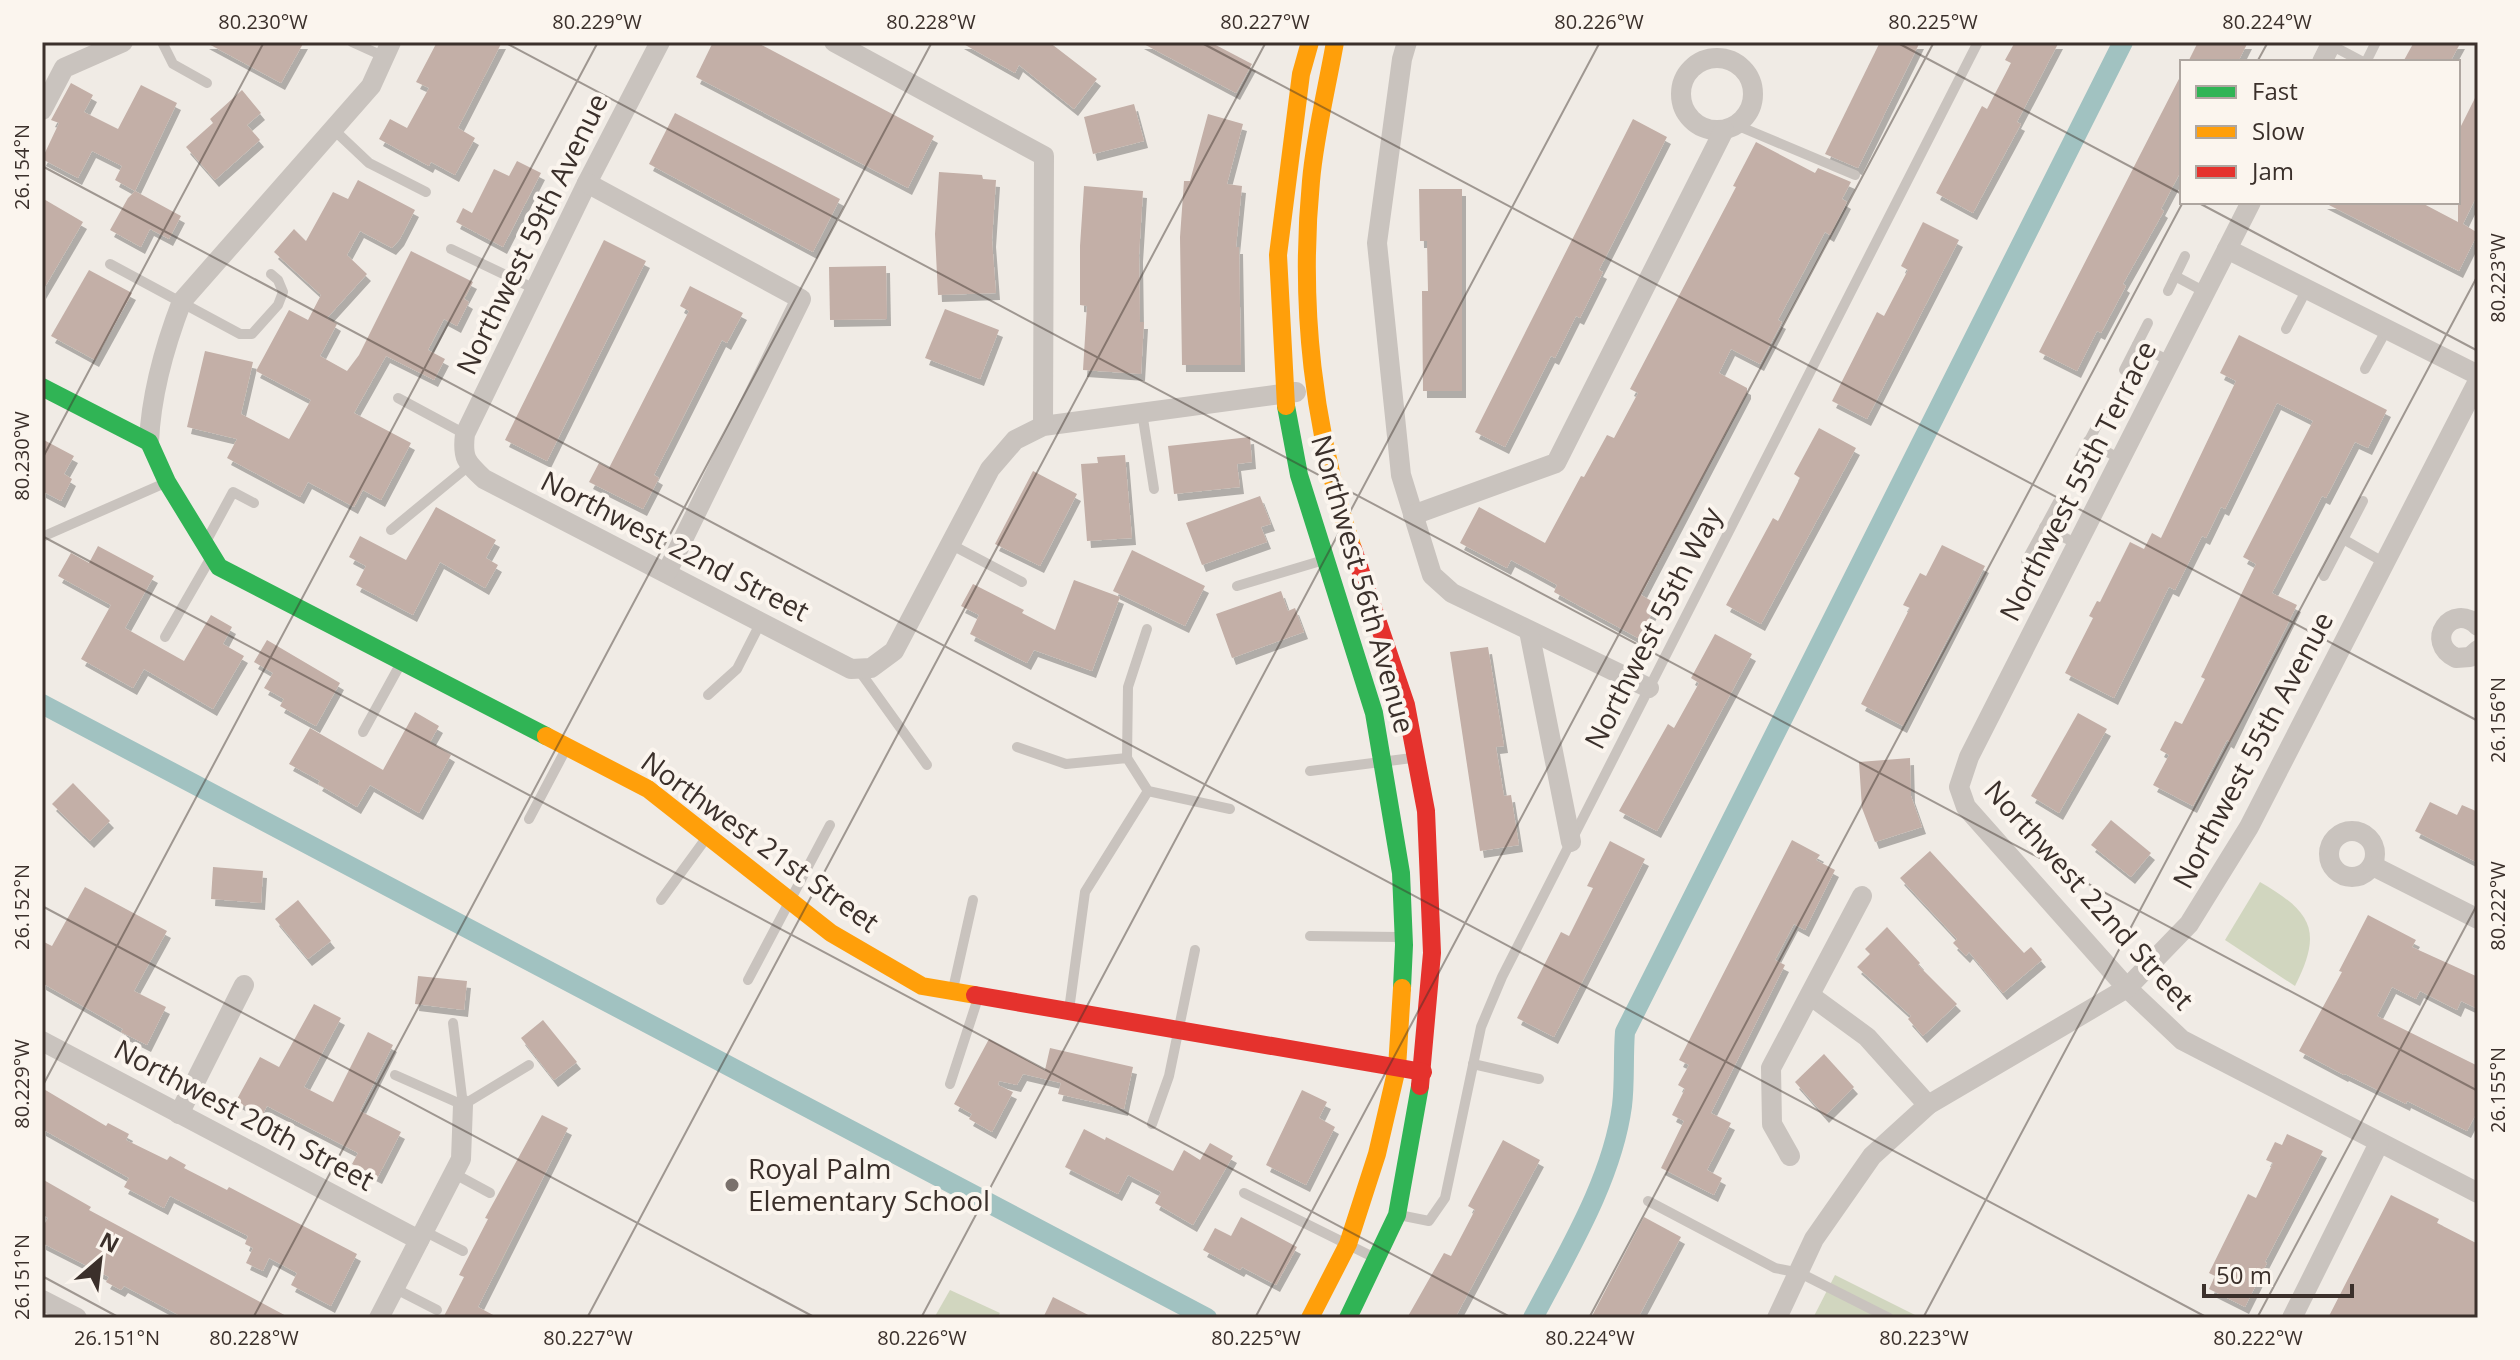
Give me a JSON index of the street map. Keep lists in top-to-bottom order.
{
  "streets": {
    "street": [
      "Northwest 59th Avenue",
      "Northwest 55th Terrace",
      "Northwest 22nd Street",
      "Northwest 56th Avenue",
      "Northwest 55th Avenue",
      "Northwest 21st Street",
      "Northwest 20th Street"
    ],
    "lane": ["Northwest 55th Way"]
  },
  "crossings": [
    ["Northwest 59th Avenue", "Northwest 22nd Street"],
    ["Northwest 55th Terrace", "Northwest 22nd Street"],
    ["Northwest 22nd Street", "Northwest 55th Avenue"],
    ["Northwest 56th Avenue", "Northwest 55th Way"],
    ["Northwest 56th Avenue", "Northwest 21st Street"]
  ],
  "places": ["Royal Palm Elementary School"],
  "legend": ["Fast", "Slow", "Jam"],
  "scale_bar": "50 m",
  "north": "top right",
  "coordinates": [
    "80.230°W",
    "80.229°W",
    "80.228°W",
    "80.227°W",
    "80.226°W",
    "80.225°W",
    "80.224°W",
    "26.154°N",
    "80.223°W",
    "26.156°N",
    "80.222°W",
    "26.152°N",
    "26.155°N",
    "26.151°N"
  ]
}
